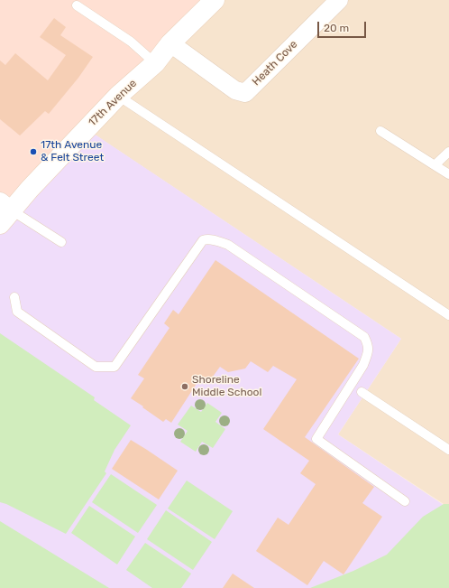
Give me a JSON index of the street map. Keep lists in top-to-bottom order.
{
  "streets": {
    "main road": ["17th Avenue"],
    "street": ["Heath Cove"]
  },
  "crossings": [
    ["Heath Cove", "17th Avenue"]
  ],
  "places": ["17th Avenue & Felt Street", "Shoreline Middle School"],
  "scale_bar": "20 m"
}
